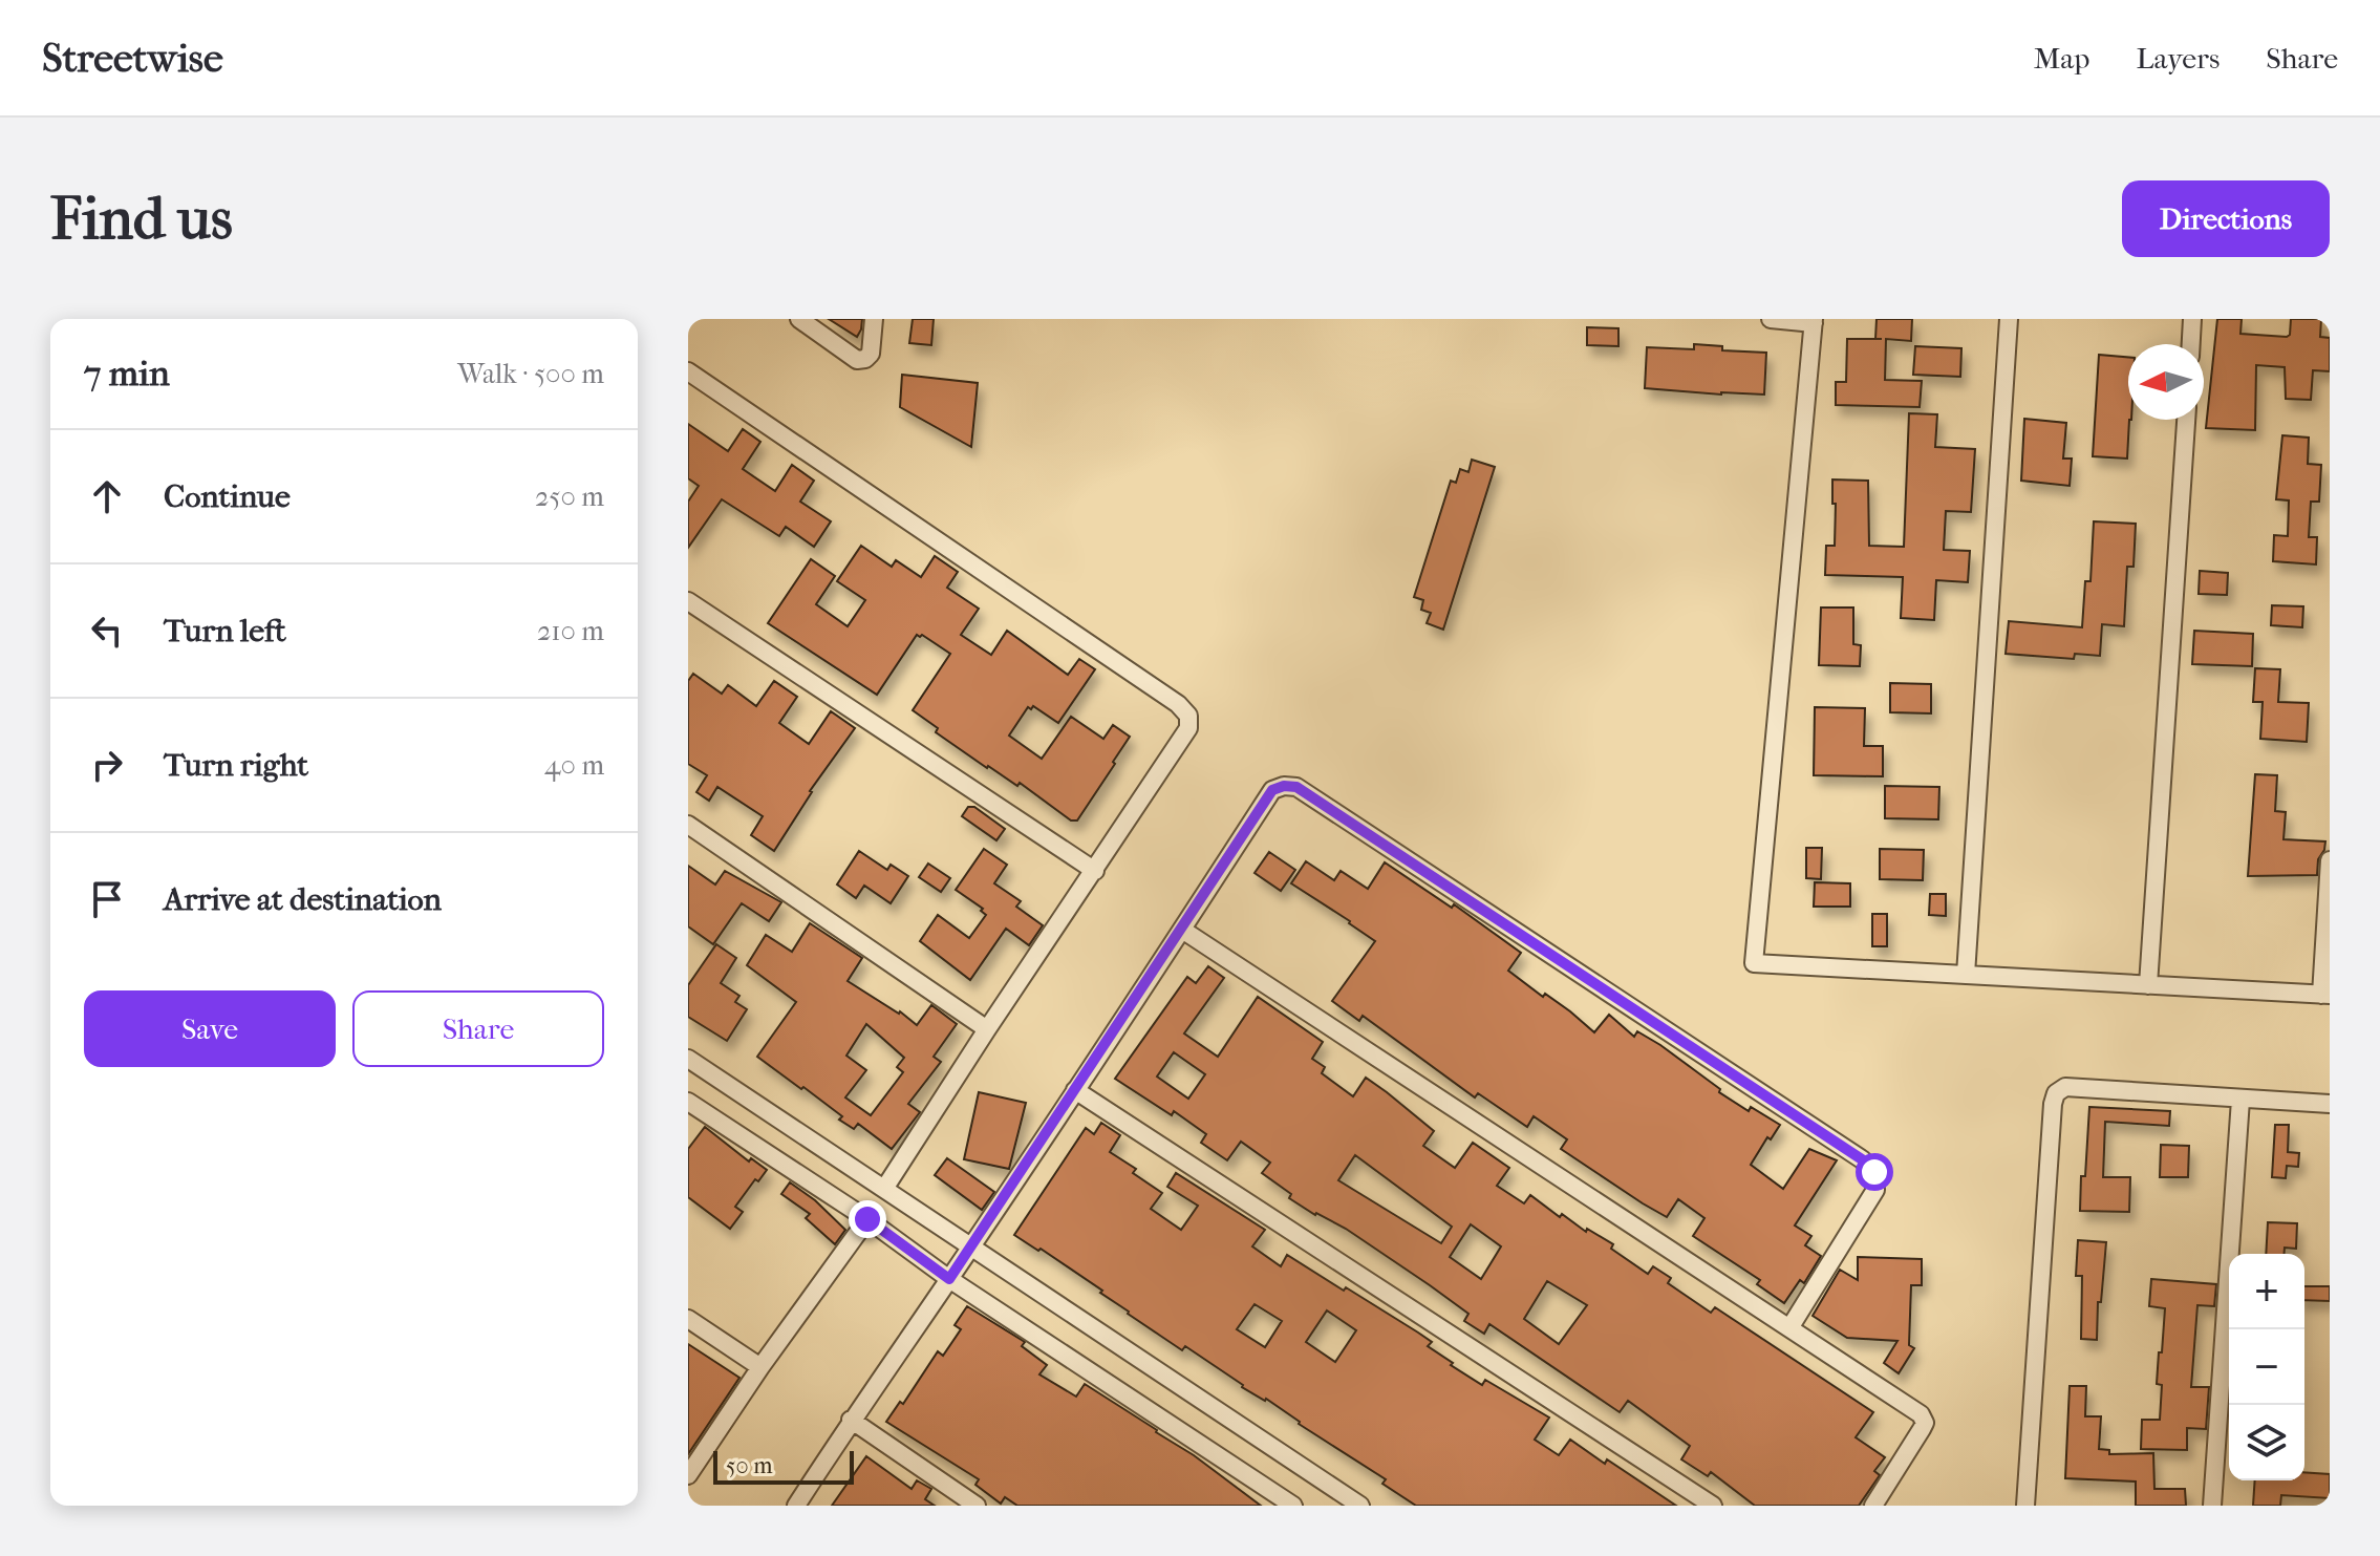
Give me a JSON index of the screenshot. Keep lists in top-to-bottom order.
{
  "scale_bar": "50 m",
  "north": "left",
  "page": {
    "header": "Streetwise",
    "nav": ["Map", "Layers", "Share"],
    "buttons": [
      "Directions",
      ["Save", "Share"]
    ],
    "title": "Find us",
    "heading": ["7 min", "Walk · 500 m"],
    "list": [
      ["Continue", "250 m"],
      ["Turn left", "210 m"],
      ["Turn right", "40 m"],
      "Arrive at destination"
    ],
    "map_buttons": ["+", "−"],
    "scale": "50 m"
  }
}
